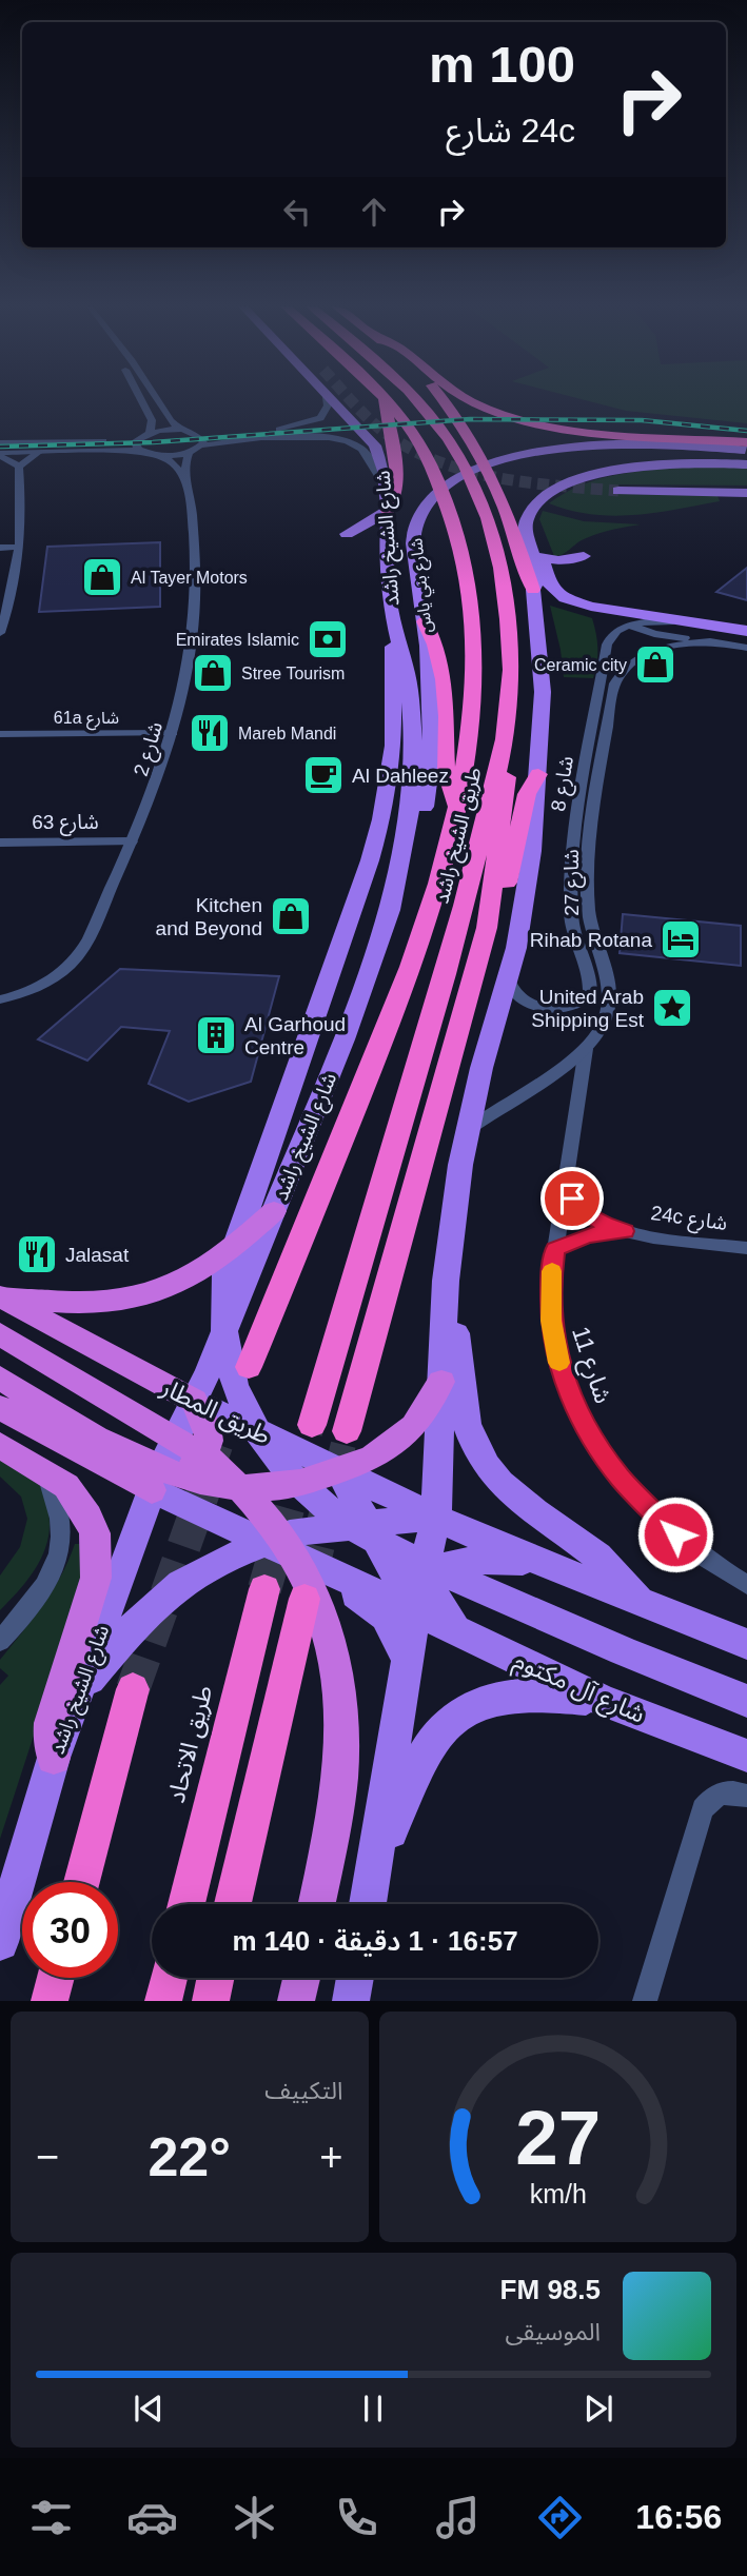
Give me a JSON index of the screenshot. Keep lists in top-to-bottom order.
{
  "streets": {
    "highway": ["طريق الشيخ راشد", "طريق المطار", "طريق الاتحاد"],
    "main road": ["شارع الشيخ راشد", "شارع بني ياس", "شارع آل مكتوم"],
    "street": [
      "61a شارع",
      "شارع 2",
      "شارع 8",
      "شارع 63",
      "شارع 27",
      "24c شارع",
      "شارع 11"
    ]
  },
  "crossings": [
    ["شارع الشيخ راشد", "شارع بني ياس"],
    ["شارع الشيخ راشد", "طريق المطار"],
    ["61a شارع", "شارع 2"],
    ["شارع 2", "شارع 63"],
    ["شارع 27", "شارع 11"],
    ["24c شارع", "شارع 11"]
  ],
  "places": {
    "shop": [
      "Al Tayer Motors",
      "Ceramic city",
      "Stree Tourism",
      "Kitchen and Beyond"
    ],
    "bank": ["Emirates Islamic"],
    "restaurant": ["Mareb Mandi", "Jalasat"],
    "cafe": ["Al Dahleez"],
    "hotel": ["Rihab Rotana"],
    "place": ["United Arab Shipping Est"],
    "building": ["Al Garhoud Centre"]
  },
  "page": {
    "turn": ["100 m", "24c شارع"],
    "limit": "30",
    "trip": "16:57 · 1 دقيقة · 140 m",
    "tile": "التكييف",
    "heat": ["−", "22°", "+"],
    "song": ["98.5 FM", "الموسيقى"],
    "tabs": "16:56",
    "gauge": ["27", "km/h"]
  }
}
